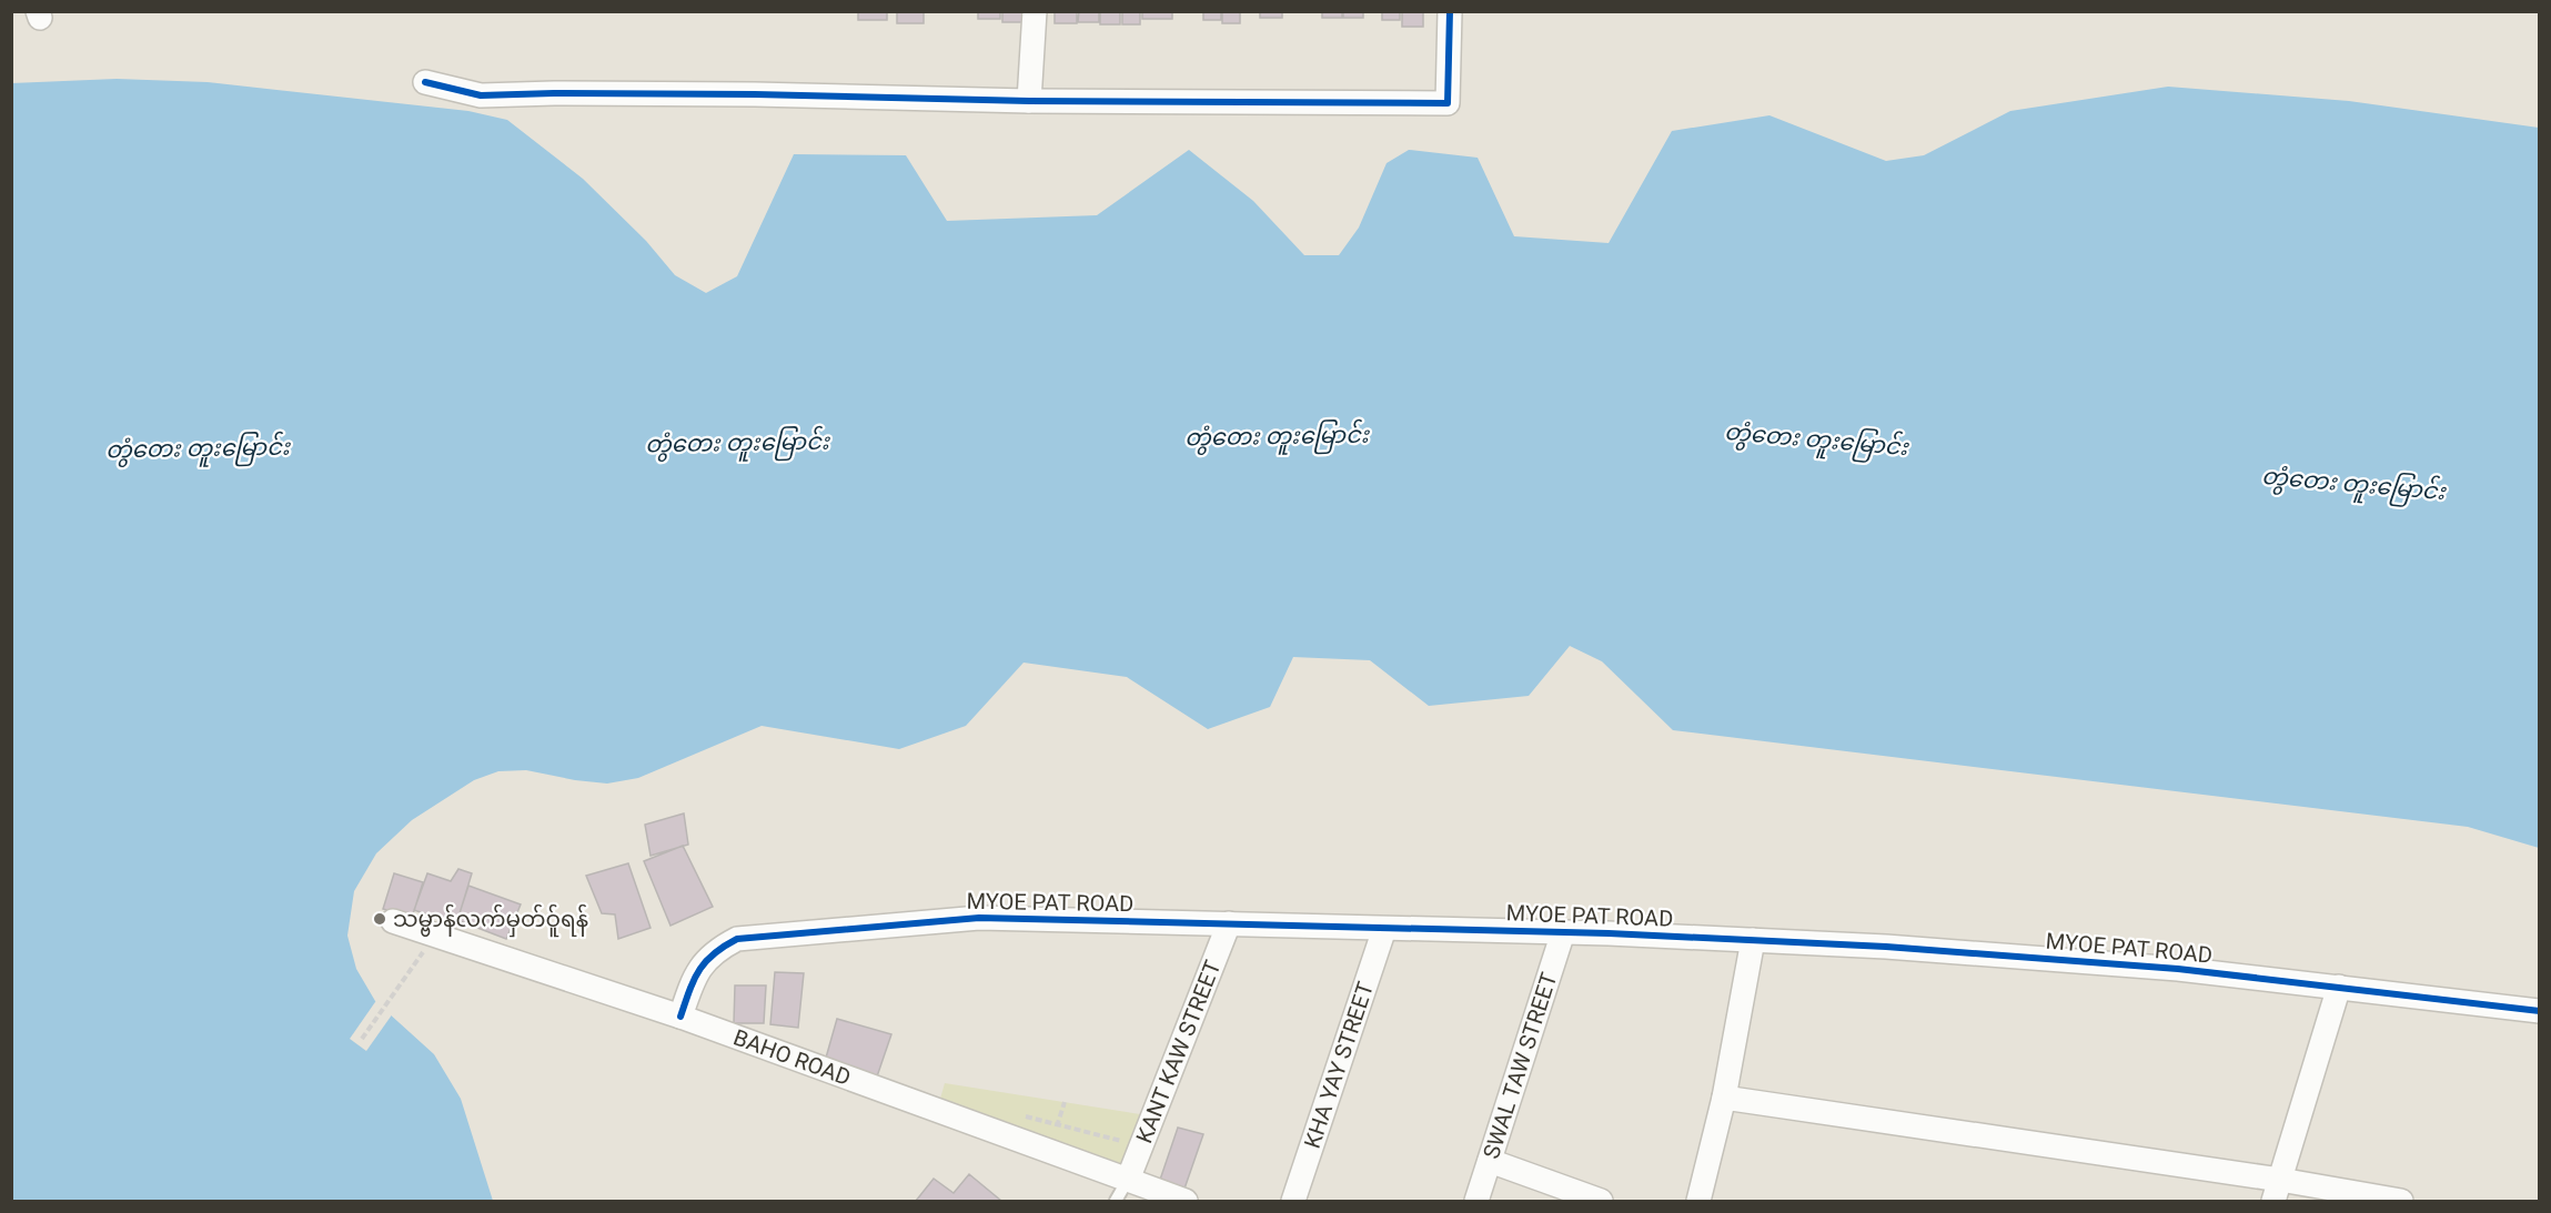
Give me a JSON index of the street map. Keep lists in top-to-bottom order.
{
  "streets": {
    "street": [
      "MYOE PAT ROAD",
      "KANT KAW STREET",
      "BAHO ROAD",
      "KHA YAY STREET",
      "SWAL TAW STREET"
    ]
  },
  "crossings": [
    ["MYOE PAT ROAD", "KANT KAW STREET"],
    ["MYOE PAT ROAD", "BAHO ROAD"],
    ["MYOE PAT ROAD", "KHA YAY STREET"],
    ["MYOE PAT ROAD", "SWAL TAW STREET"],
    ["KANT KAW STREET", "BAHO ROAD"]
  ],
  "water": ["တွံတေး တူးမြောင်း"],
  "places": ["သမ္ဗာန်လက်မှတ်ဝ်ူရန်"]
}
